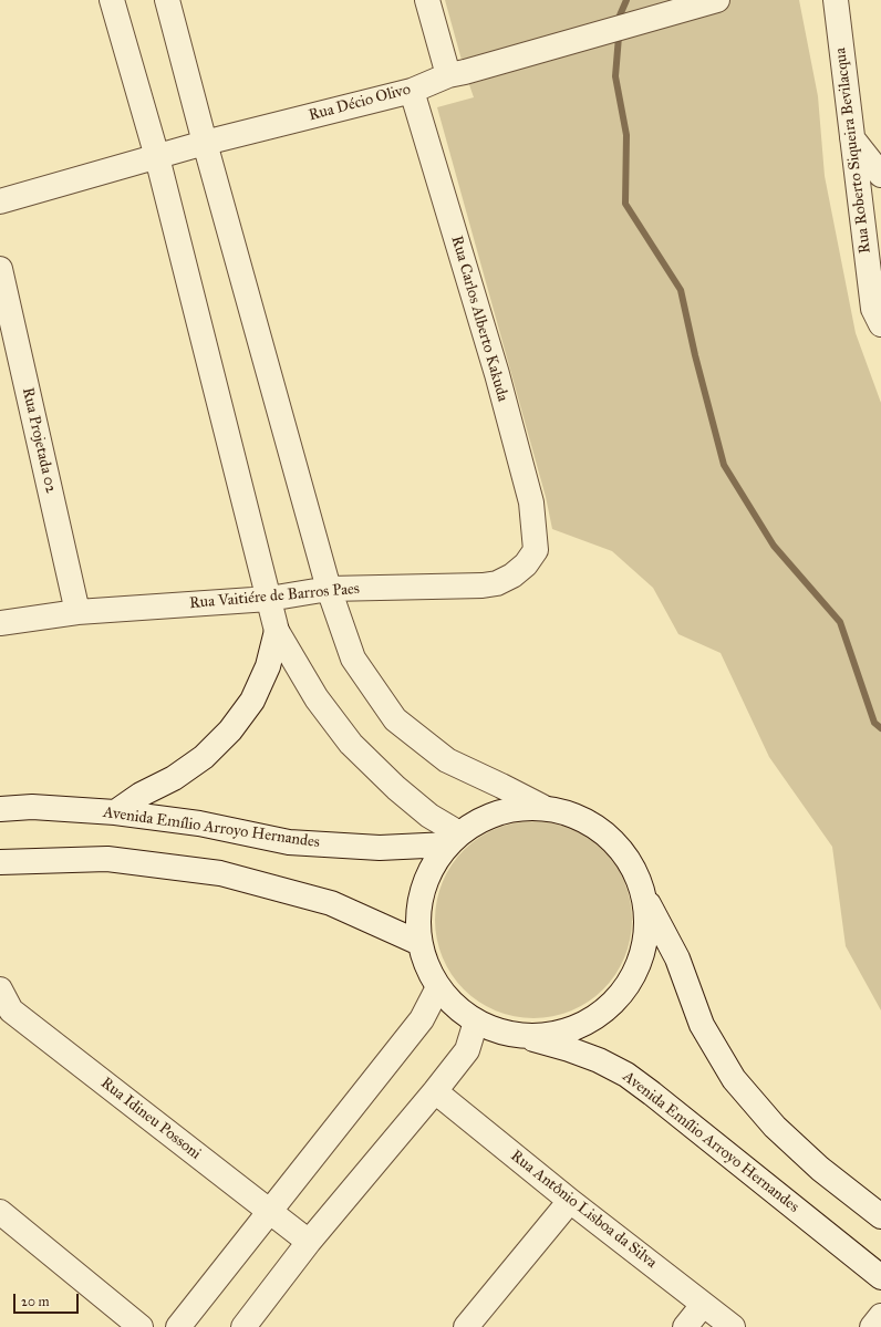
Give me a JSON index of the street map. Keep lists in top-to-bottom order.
{
  "streets": {
    "street": [
      "Rua Décio Olivo",
      "Rua Roberto Siqueira Bevilacqua",
      "Rua Carlos Alberto Kakuda",
      "Rua Projetada 02",
      "Rua Vaitiére de Barros Paes",
      "Avenida Emílio Arroyo Hernandes",
      "Rua Idineu Possoni",
      "Rua Antônio Lisboa da Silva"
    ]
  },
  "crossings": [
    ["Rua Décio Olivo", "Rua Carlos Alberto Kakuda"],
    ["Rua Carlos Alberto Kakuda", "Rua Vaitiére de Barros Paes"],
    ["Rua Projetada 02", "Rua Vaitiére de Barros Paes"]
  ],
  "scale_bar": "20 m"
}
